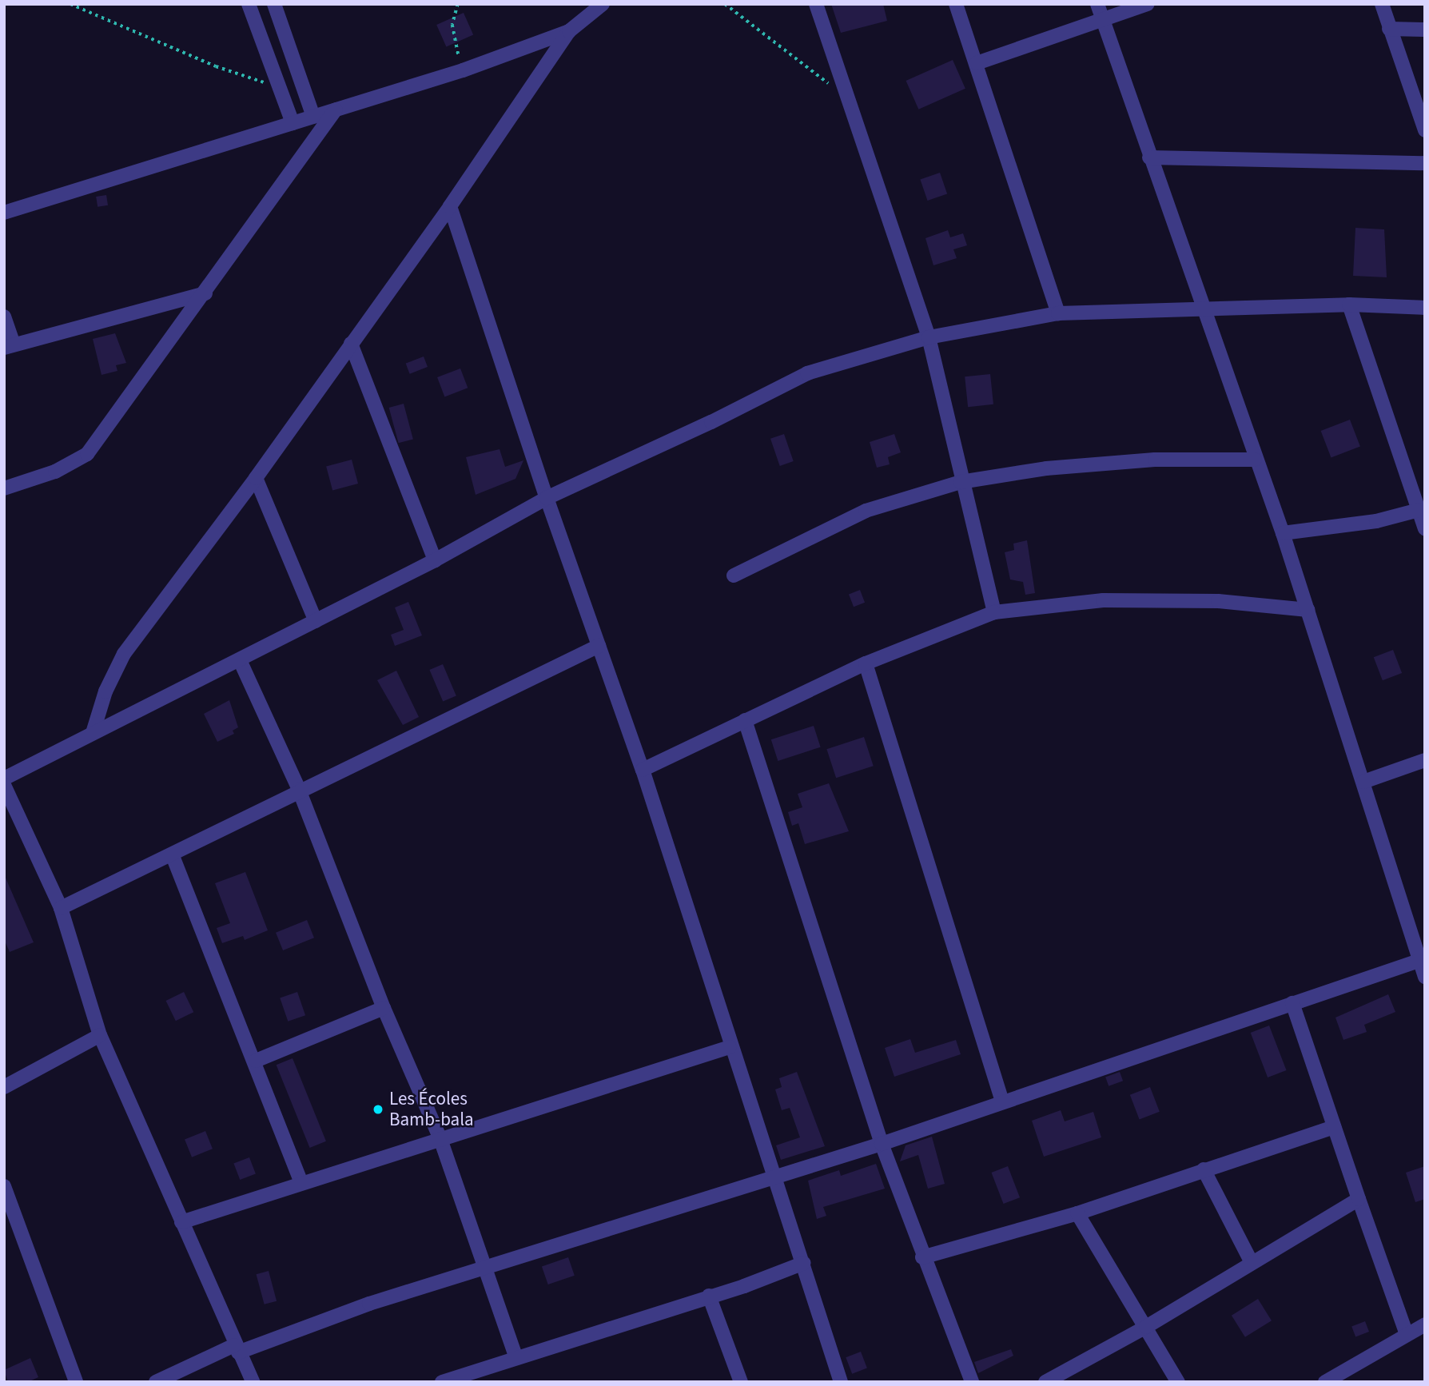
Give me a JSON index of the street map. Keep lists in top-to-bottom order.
{
  "places": ["Les Écoles Bamb-bala"]
}
